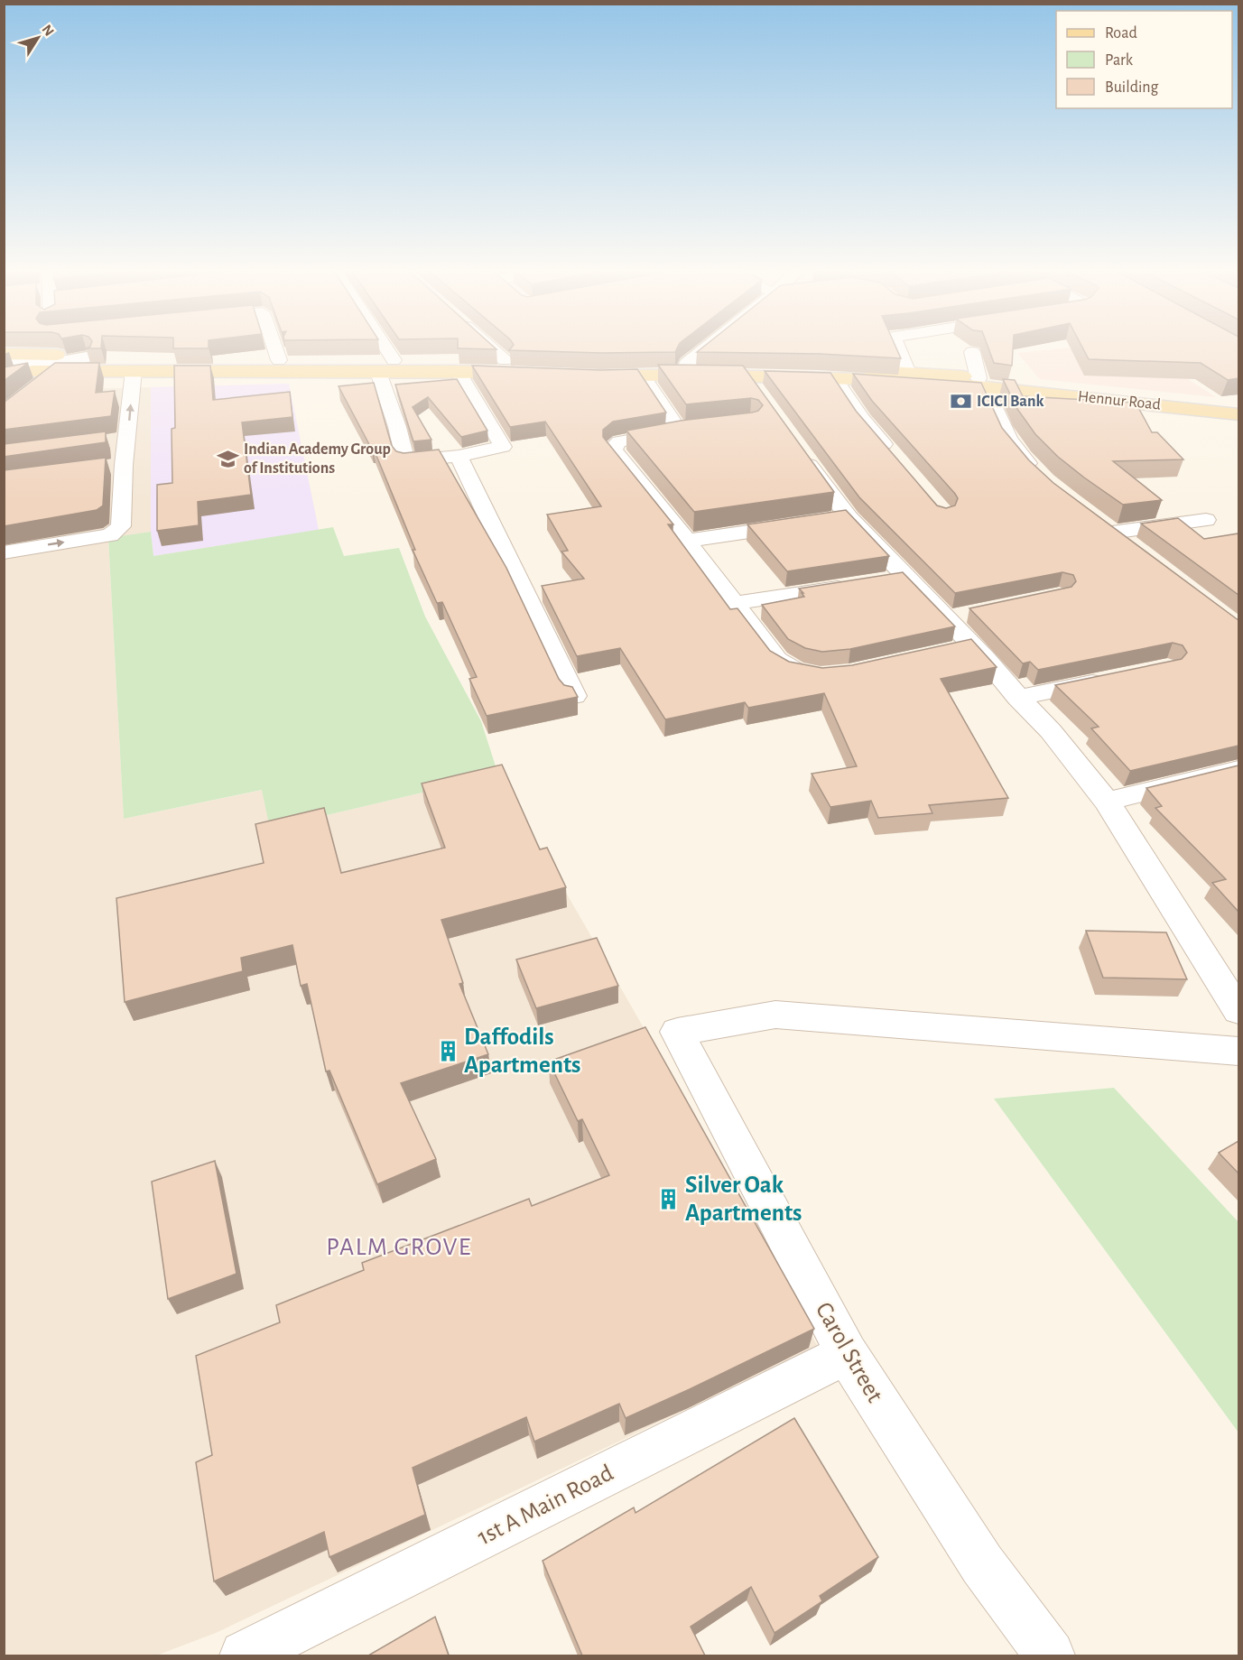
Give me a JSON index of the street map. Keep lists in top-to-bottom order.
{
  "streets": {
    "main road": ["Hennur Road"],
    "street": ["Carol Street", "1st A Main Road"]
  },
  "crossings": [
    ["Carol Street", "1st A Main Road"]
  ],
  "districts": ["PALM GROVE"],
  "places": {
    "bank": ["ICICI Bank"],
    "school or university": ["Indian Academy Group of Institutions"],
    "building": ["Daffodils Apartments", "Silver Oak Apartments"]
  },
  "legend": ["Road", "Park", "Building"],
  "north": "top right"
}
